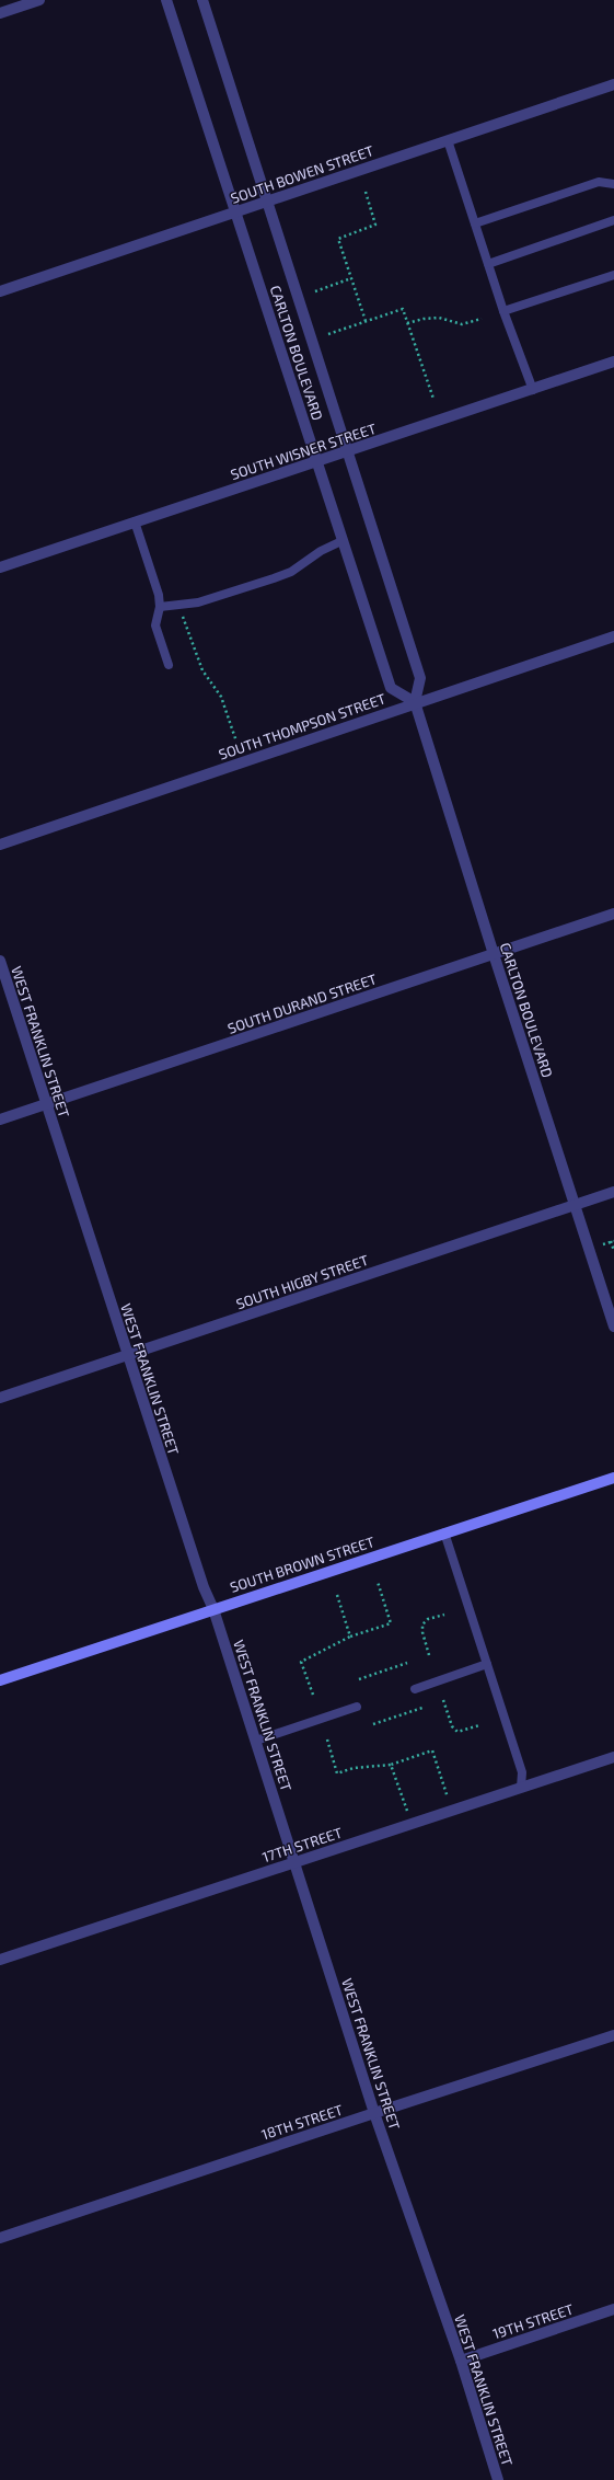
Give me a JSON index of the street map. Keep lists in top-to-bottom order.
{
  "streets": {
    "main road": ["SOUTH BROWN STREET"],
    "street": [
      "SOUTH BOWEN STREET",
      "CARLTON BOULEVARD",
      "SOUTH WISNER STREET",
      "SOUTH THOMPSON STREET",
      "SOUTH DURAND STREET",
      "WEST FRANKLIN STREET",
      "SOUTH HIGBY STREET",
      "17TH STREET",
      "18TH STREET",
      "19TH STREET"
    ]
  },
  "crossings": [
    ["SOUTH BOWEN STREET", "CARLTON BOULEVARD"],
    ["CARLTON BOULEVARD", "SOUTH WISNER STREET"],
    ["CARLTON BOULEVARD", "SOUTH THOMPSON STREET"],
    ["CARLTON BOULEVARD", "SOUTH DURAND STREET"],
    ["CARLTON BOULEVARD", "SOUTH HIGBY STREET"],
    ["SOUTH DURAND STREET", "WEST FRANKLIN STREET"],
    ["WEST FRANKLIN STREET", "SOUTH HIGBY STREET"],
    ["WEST FRANKLIN STREET", "SOUTH BROWN STREET"],
    ["WEST FRANKLIN STREET", "17TH STREET"],
    ["WEST FRANKLIN STREET", "18TH STREET"],
    ["WEST FRANKLIN STREET", "19TH STREET"]
  ]
}
